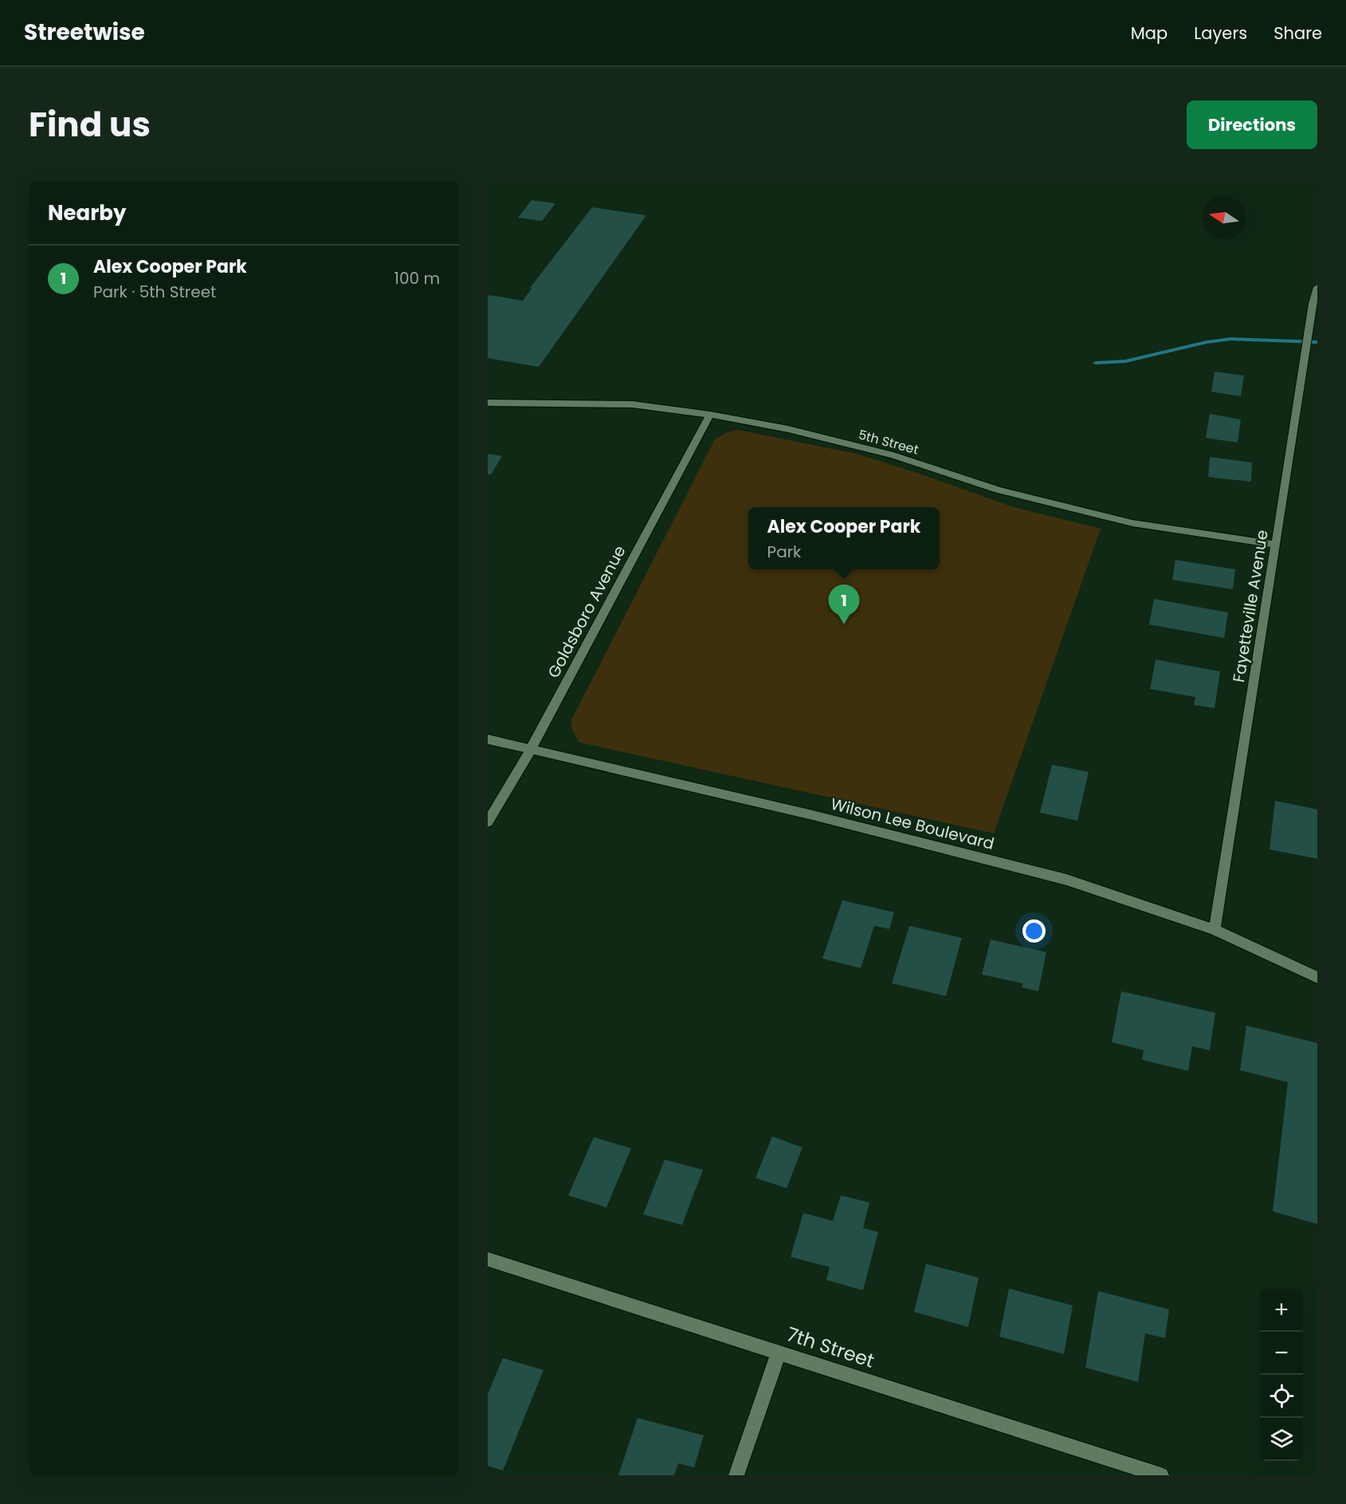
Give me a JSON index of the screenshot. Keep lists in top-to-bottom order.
{
  "streets": {
    "street": [
      "5th Street",
      "Fayetteville Avenue",
      "Goldsboro Avenue",
      "Wilson Lee Boulevard",
      "7th Street"
    ]
  },
  "crossings": [
    ["5th Street", "Fayetteville Avenue"],
    ["5th Street", "Goldsboro Avenue"],
    ["Fayetteville Avenue", "Wilson Lee Boulevard"],
    ["Goldsboro Avenue", "Wilson Lee Boulevard"]
  ],
  "north": "left",
  "page": {
    "header": "Streetwise",
    "nav": ["Map", "Layers", "Share"],
    "title": "Find us",
    "buttons": "Directions",
    "heading": "Nearby",
    "list": [
      {
        "mark": "1",
        "name": "Alex Cooper Park",
        "note": "Park · 5th Street",
        "value": "100 m"
      }
    ],
    "popup": ["Alex Cooper Park", "Park"],
    "pins": "1",
    "map_buttons": ["+", "−"]
  }
}
